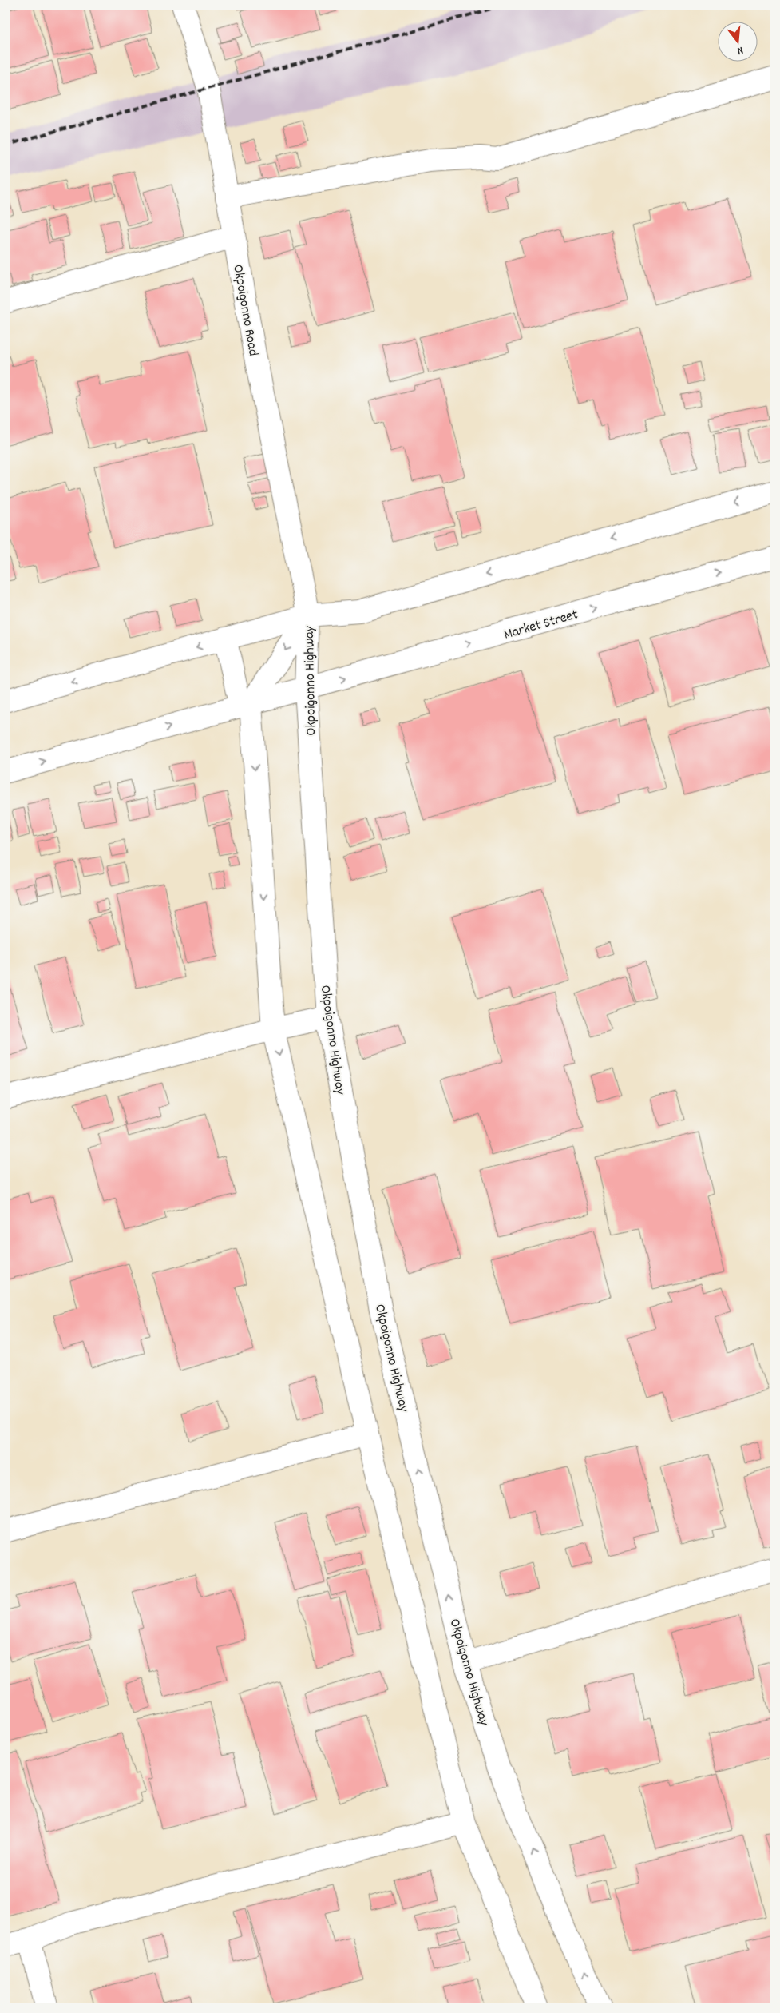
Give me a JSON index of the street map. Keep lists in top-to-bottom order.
{
  "streets": {
    "street": ["Okpoigonno Road", "Market Street", "Okpoigonno Highway"]
  },
  "crossings": [
    ["Okpoigonno Road", "Okpoigonno Highway"],
    ["Market Street", "Okpoigonno Highway"]
  ],
  "north": "bottom"
}
